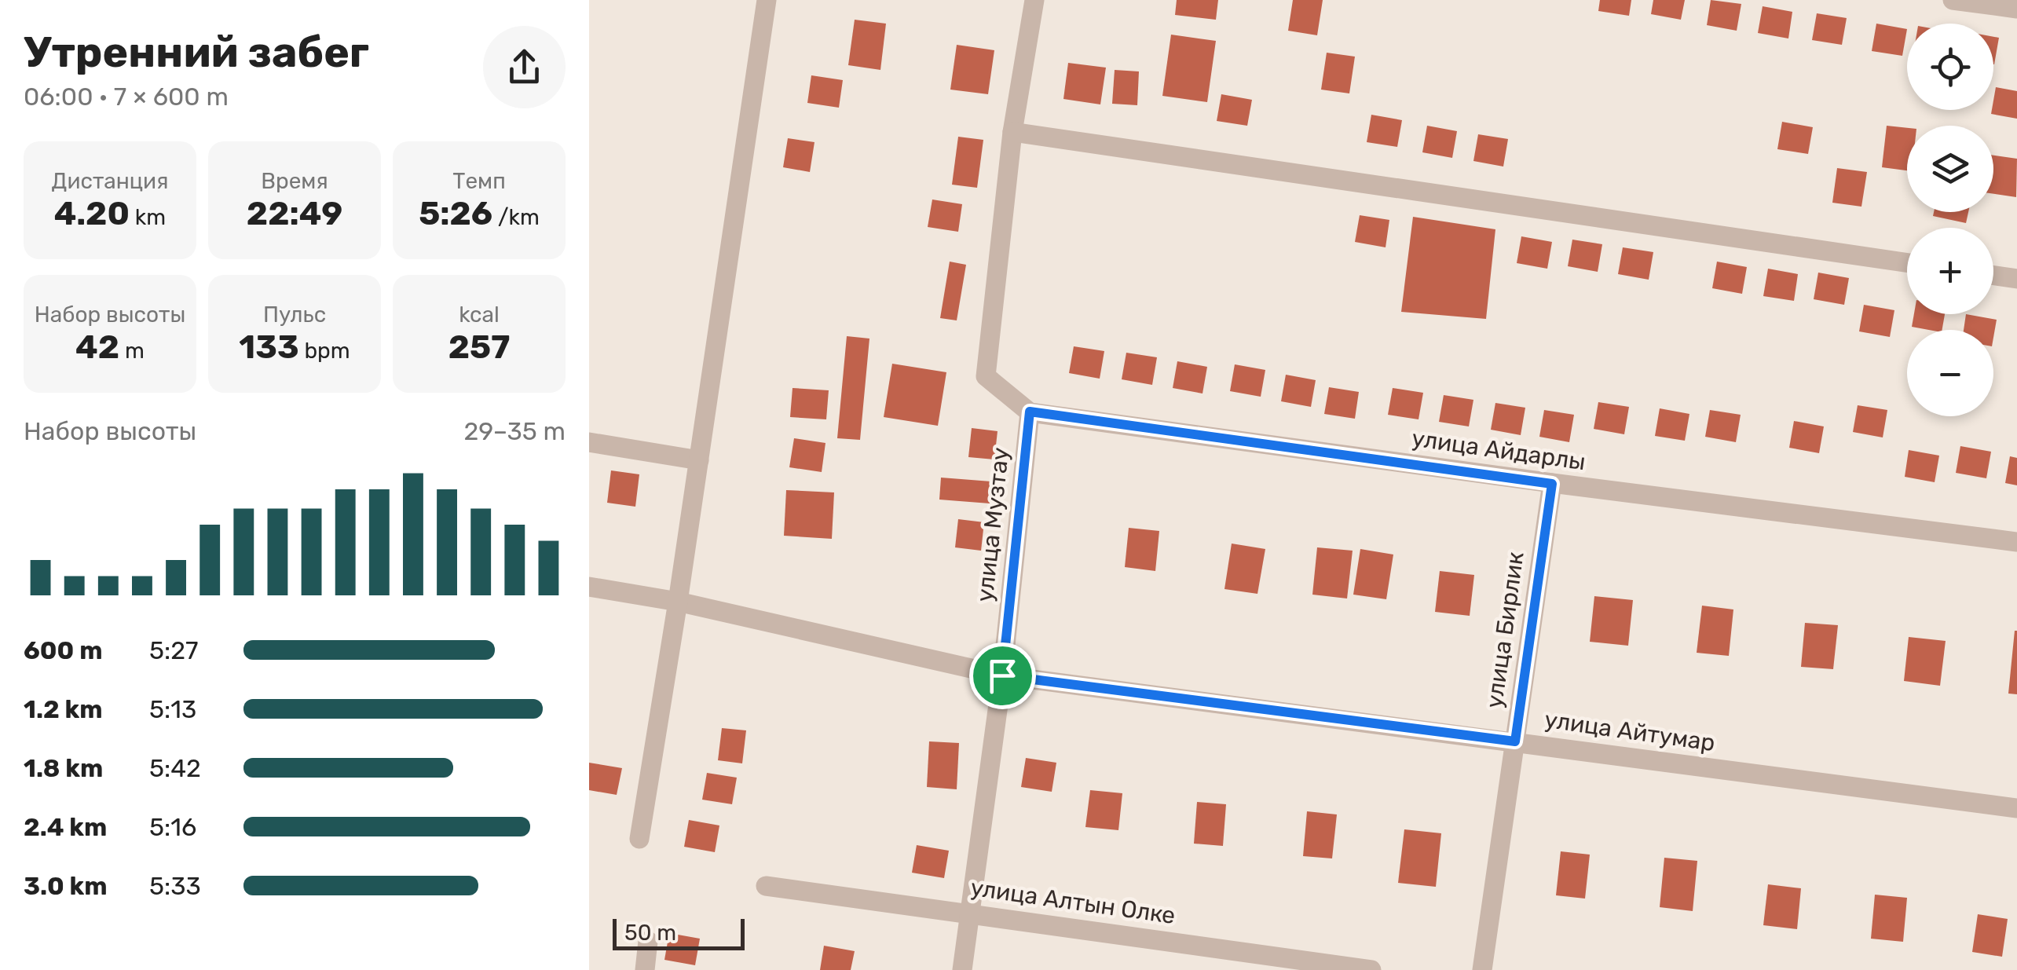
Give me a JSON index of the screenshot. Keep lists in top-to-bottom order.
{
  "streets": {
    "street": [
      "улица Айдарлы",
      "улица Музтау",
      "улица Бирлик",
      "улица Айтумар",
      "улица Алтын Олке"
    ]
  },
  "crossings": [
    ["улица Айдарлы", "улица Музтау"],
    ["улица Айдарлы", "улица Бирлик"],
    ["улица Музтау", "улица Айтумар"],
    ["улица Музтау", "улица Алтын Олке"],
    ["улица Бирлик", "улица Айтумар"]
  ],
  "scale_bar": "50 m",
  "page": {
    "heading": ["Утренний забег", "06:00 · 7 × 600 m"],
    "map_buttons": ["+", "−"],
    "stats": [
      ["Дистанция", "4.20 km"],
      ["Время", "22:49"],
      ["Темп", "5:26 /km"],
      ["Набор высоты", "42 m"],
      ["Пульс", "133 bpm"],
      ["kcal", "257"]
    ],
    "chart": ["Набор высоты", "29–35 m"],
    "list": [
      {
        "name": "600 m",
        "note": "5:27"
      },
      {
        "name": "1.2 km",
        "note": "5:13"
      },
      {
        "name": "1.8 km",
        "note": "5:42"
      },
      {
        "name": "2.4 km",
        "note": "5:16"
      },
      {
        "name": "3.0 km",
        "note": "5:33"
      }
    ],
    "scale": "50 m"
  }
}
